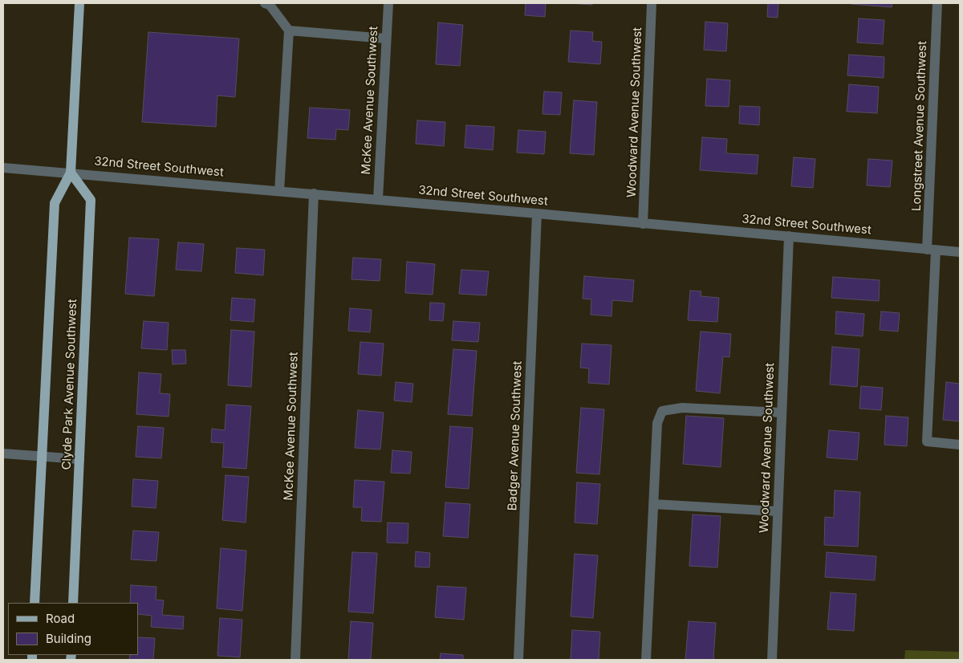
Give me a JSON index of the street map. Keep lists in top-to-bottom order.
{
  "streets": {
    "main road": ["Clyde Park Avenue Southwest"],
    "street": [
      "McKee Avenue Southwest",
      "Woodward Avenue Southwest",
      "Longstreet Avenue Southwest",
      "32nd Street Southwest",
      "Badger Avenue Southwest"
    ]
  },
  "crossings": [
    ["McKee Avenue Southwest", "32nd Street Southwest"],
    ["Woodward Avenue Southwest", "32nd Street Southwest"],
    ["Longstreet Avenue Southwest", "32nd Street Southwest"],
    ["32nd Street Southwest", "Clyde Park Avenue Southwest"],
    ["32nd Street Southwest", "Badger Avenue Southwest"]
  ],
  "legend": ["Road", "Building"]
}
